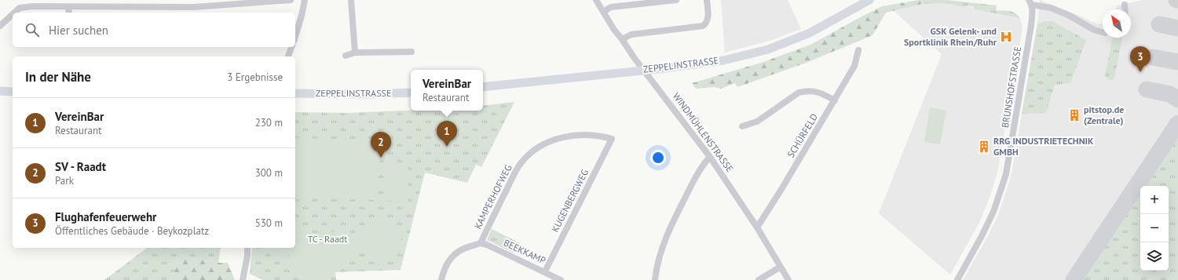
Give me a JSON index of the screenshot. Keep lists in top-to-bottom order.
{
  "streets": {
    "main road": ["ZEPPELINSTRASSE"],
    "street": [
      "BRUNSHOFSTRASSE",
      "WINDMÜHLENSTRASSE",
      "SCHÜRFELD",
      "KAMPERHOFWEG",
      "KUGENBERGWEG",
      "BEEKKAMP"
    ]
  },
  "crossings": [
    ["ZEPPELINSTRASSE", "WINDMÜHLENSTRASSE"],
    ["WINDMÜHLENSTRASSE", "SCHÜRFELD"],
    ["KAMPERHOFWEG", "KUGENBERGWEG"],
    ["KAMPERHOFWEG", "BEEKKAMP"],
    ["KUGENBERGWEG", "BEEKKAMP"]
  ],
  "parks": ["TC - Raadt"],
  "places": {
    "hospital": ["GSK Gelenk- und Sportklinik Rhein/Ruhr"],
    "building": ["pitstop.de (Zentrale)", "RRG INDUSTRIETECHNIK GMBH"]
  },
  "north": "top left",
  "page": {
    "search": "Hier suchen",
    "pins": ["3", "1", "2"],
    "heading": ["In der Nähe", "3 Ergebnisse"],
    "popup": ["VereinBar", "Restaurant"],
    "list": [
      {
        "mark": "1",
        "name": "VereinBar",
        "note": "Restaurant",
        "value": "230 m"
      },
      {
        "mark": "2",
        "name": "SV - Raadt",
        "note": "Park",
        "value": "300 m"
      },
      {
        "mark": "3",
        "name": "Flughafenfeuerwehr",
        "note": "Öffentliches Gebäude · Beykozplatz",
        "value": "530 m"
      }
    ],
    "map_buttons": ["+", "−"]
  }
}
